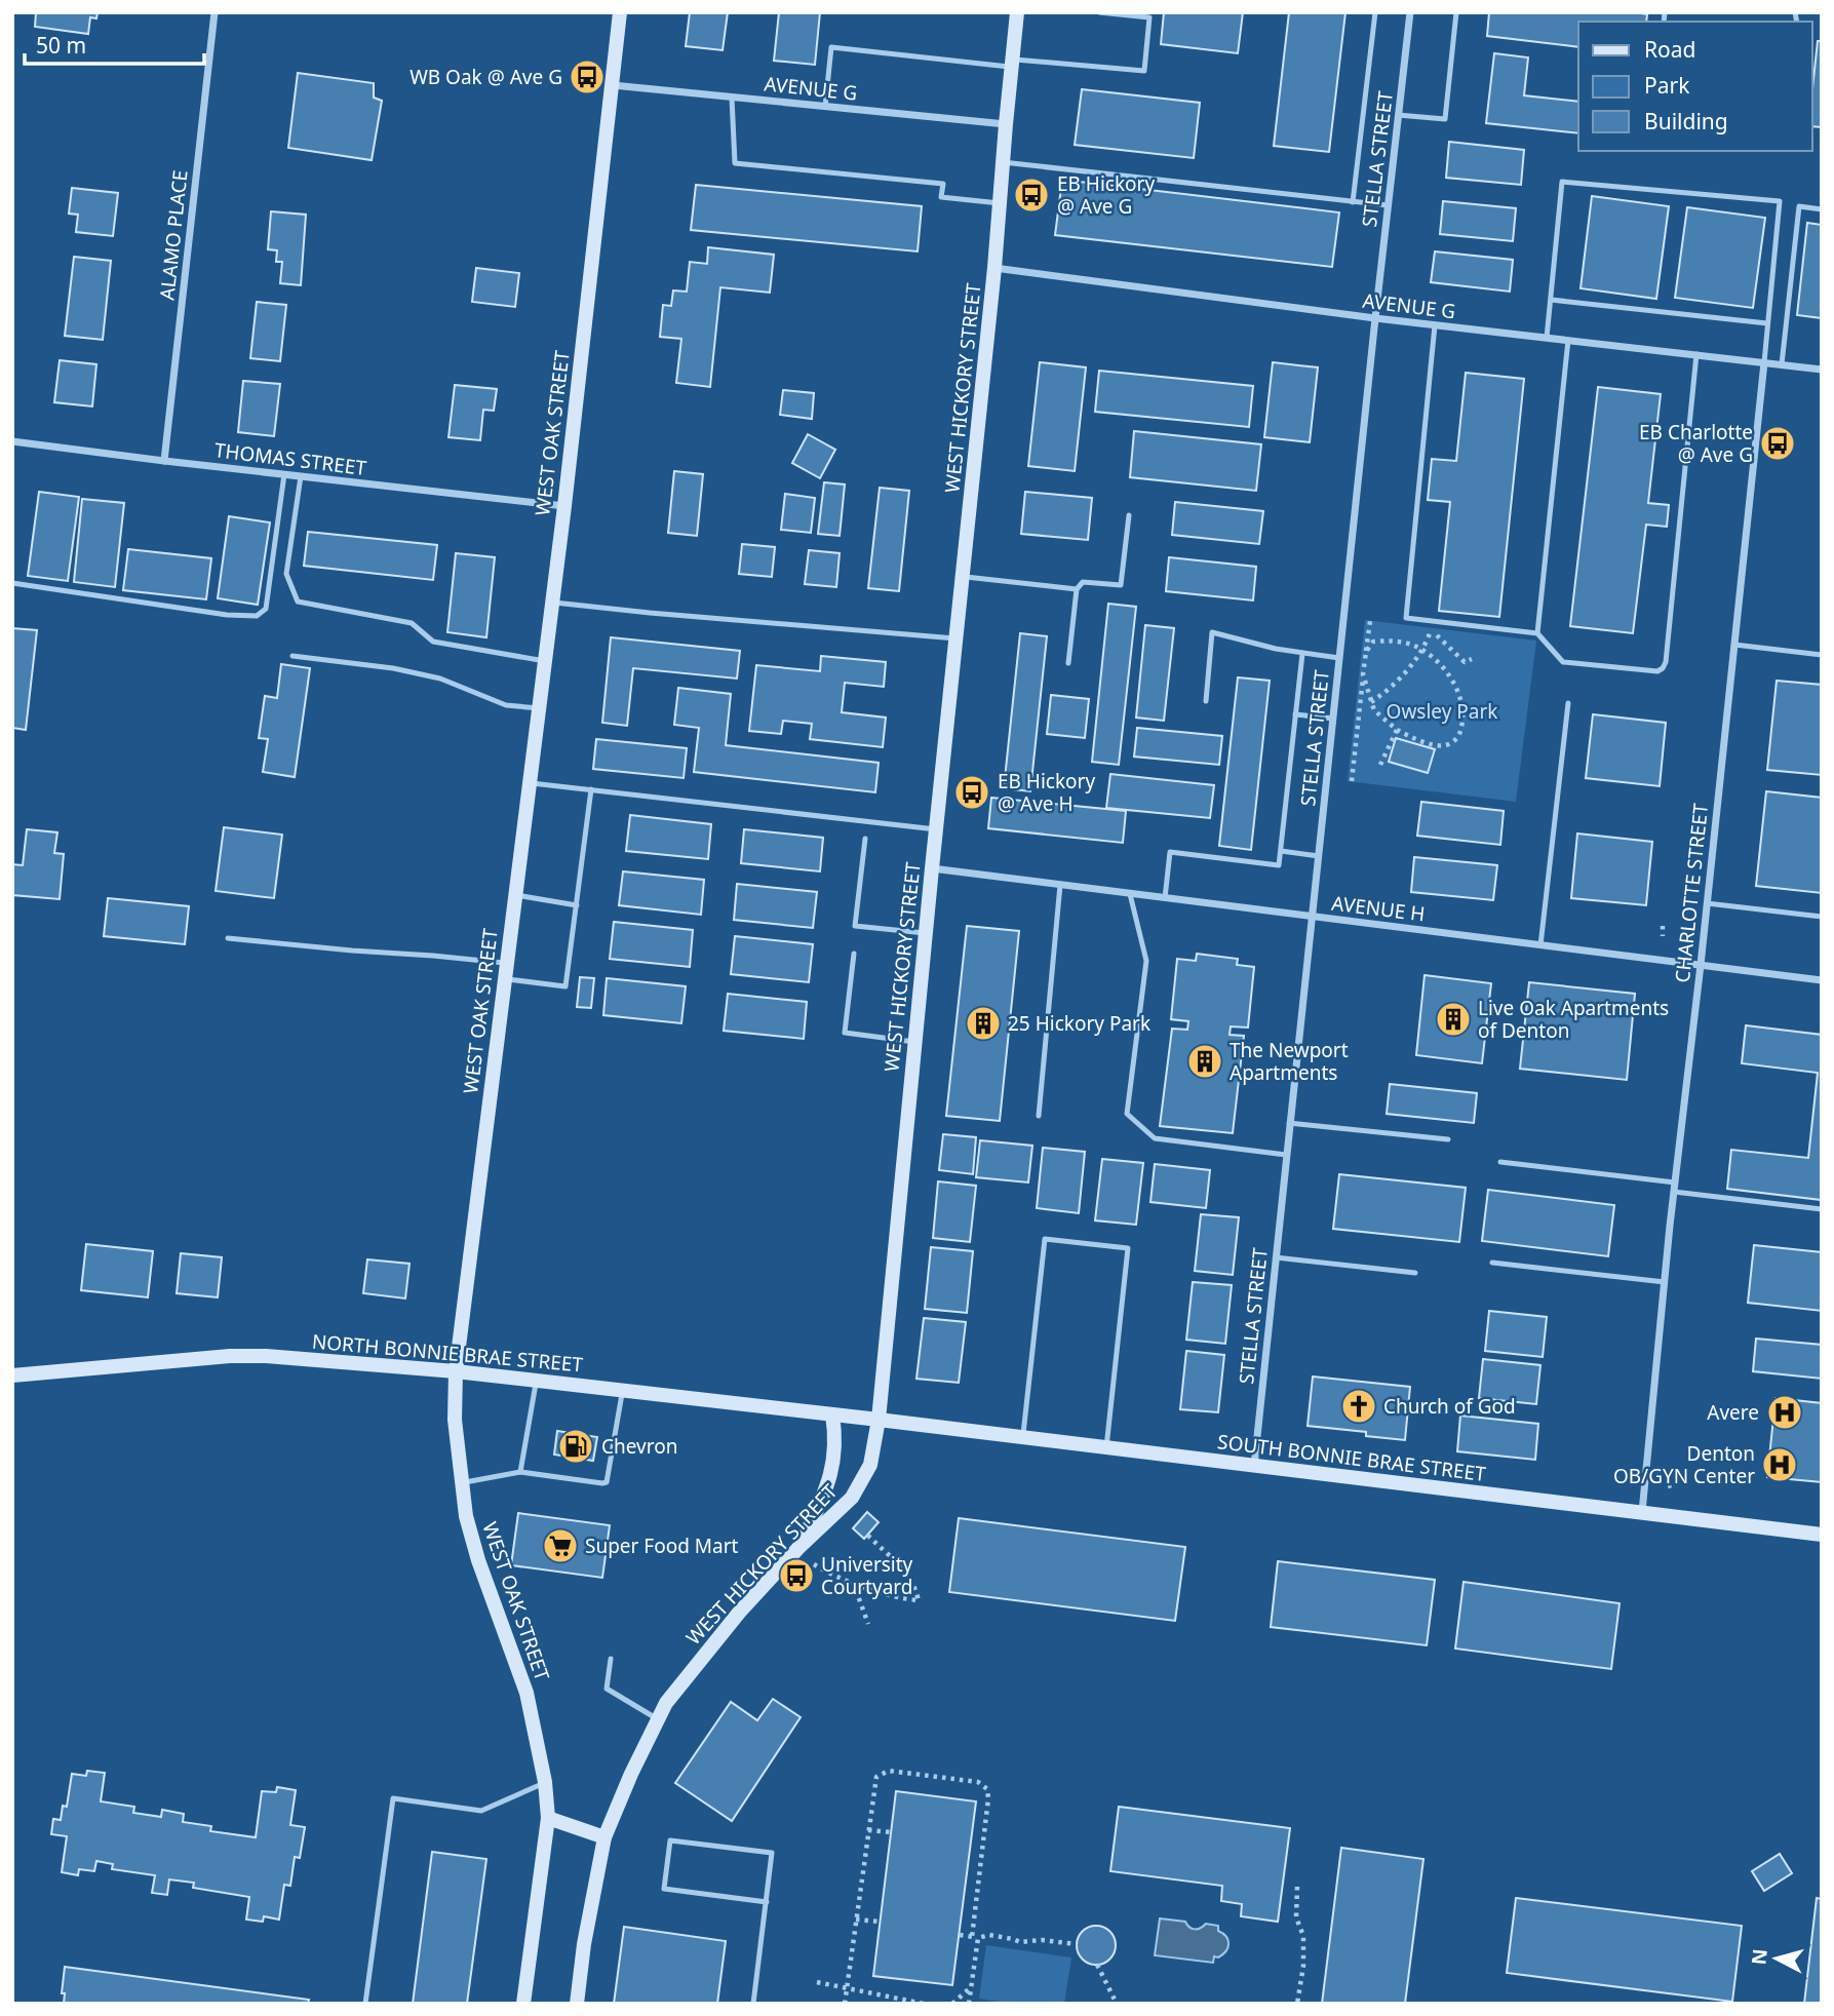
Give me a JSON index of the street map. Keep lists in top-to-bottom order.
{
  "streets": {
    "main road": [
      "WEST HICKORY STREET",
      "WEST OAK STREET",
      "NORTH BONNIE BRAE STREET",
      "SOUTH BONNIE BRAE STREET"
    ],
    "street": [
      "AVENUE G",
      "STELLA STREET",
      "ALAMO PLACE",
      "THOMAS STREET",
      "CHARLOTTE STREET",
      "AVENUE H"
    ]
  },
  "crossings": [
    ["AVENUE G", "STELLA STREET"],
    ["AVENUE G", "WEST HICKORY STREET"],
    ["AVENUE G", "WEST OAK STREET"],
    ["AVENUE G", "CHARLOTTE STREET"],
    ["STELLA STREET", "AVENUE H"],
    ["STELLA STREET", "SOUTH BONNIE BRAE STREET"],
    ["ALAMO PLACE", "THOMAS STREET"],
    ["WEST HICKORY STREET", "AVENUE H"],
    ["WEST HICKORY STREET", "NORTH BONNIE BRAE STREET"],
    ["WEST HICKORY STREET", "SOUTH BONNIE BRAE STREET"],
    ["WEST OAK STREET", "THOMAS STREET"],
    ["WEST OAK STREET", "NORTH BONNIE BRAE STREET"],
    ["CHARLOTTE STREET", "AVENUE H"],
    ["CHARLOTTE STREET", "SOUTH BONNIE BRAE STREET"],
    ["NORTH BONNIE BRAE STREET", "SOUTH BONNIE BRAE STREET"]
  ],
  "parks": ["Owsley Park"],
  "places": {
    "bus stop": [
      "WB Oak @ Ave G",
      "EB Hickory @ Ave G",
      "EB Charlotte @ Ave G",
      "EB Hickory @ Ave H",
      "University Courtyard"
    ],
    "building": ["Live Oak Apartments of Denton", "25 Hickory Park", "The Newport Apartments"],
    "church": ["Church of God"],
    "hospital": ["Avere", "Denton OB/GYN Center"],
    "fuel station": ["Chevron"],
    "supermarket": ["Super Food Mart"]
  },
  "legend": ["Road", "Park", "Building"],
  "scale_bar": "50 m",
  "north": "left"
}
